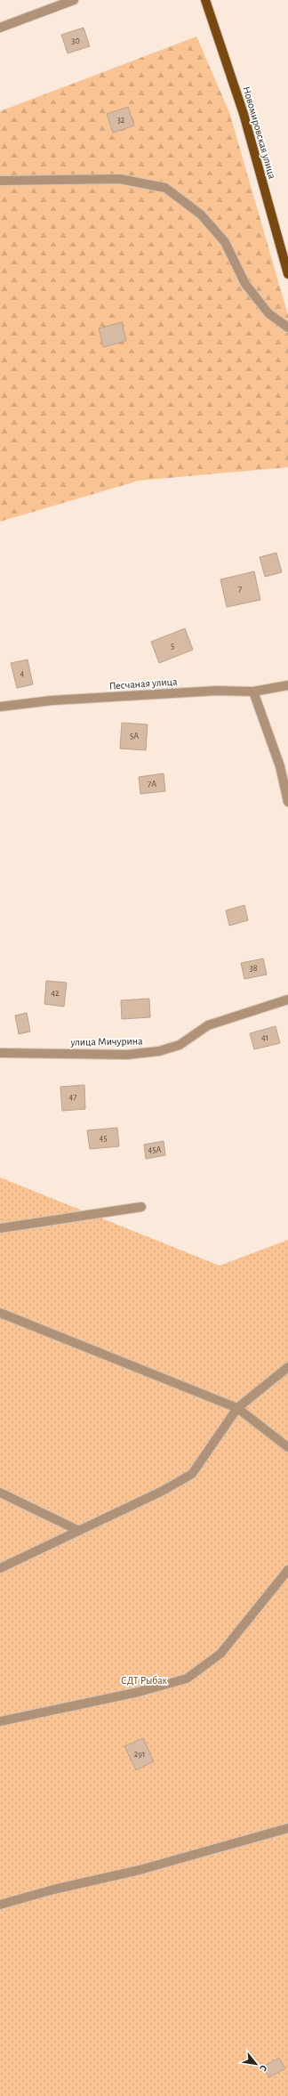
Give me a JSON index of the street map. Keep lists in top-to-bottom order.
{
  "streets": {
    "main road": ["Новомировская улица"],
    "street": ["Песчаная улица", "улица Мичурина"]
  },
  "parks": ["СДТ Рыбак"],
  "house_numbers": [
    "30",
    "32",
    "7",
    "5",
    "4",
    "5А",
    "7А",
    "38",
    "42",
    "41",
    "47",
    "45",
    "45А",
    "291"
  ],
  "north": "bottom right"
}
